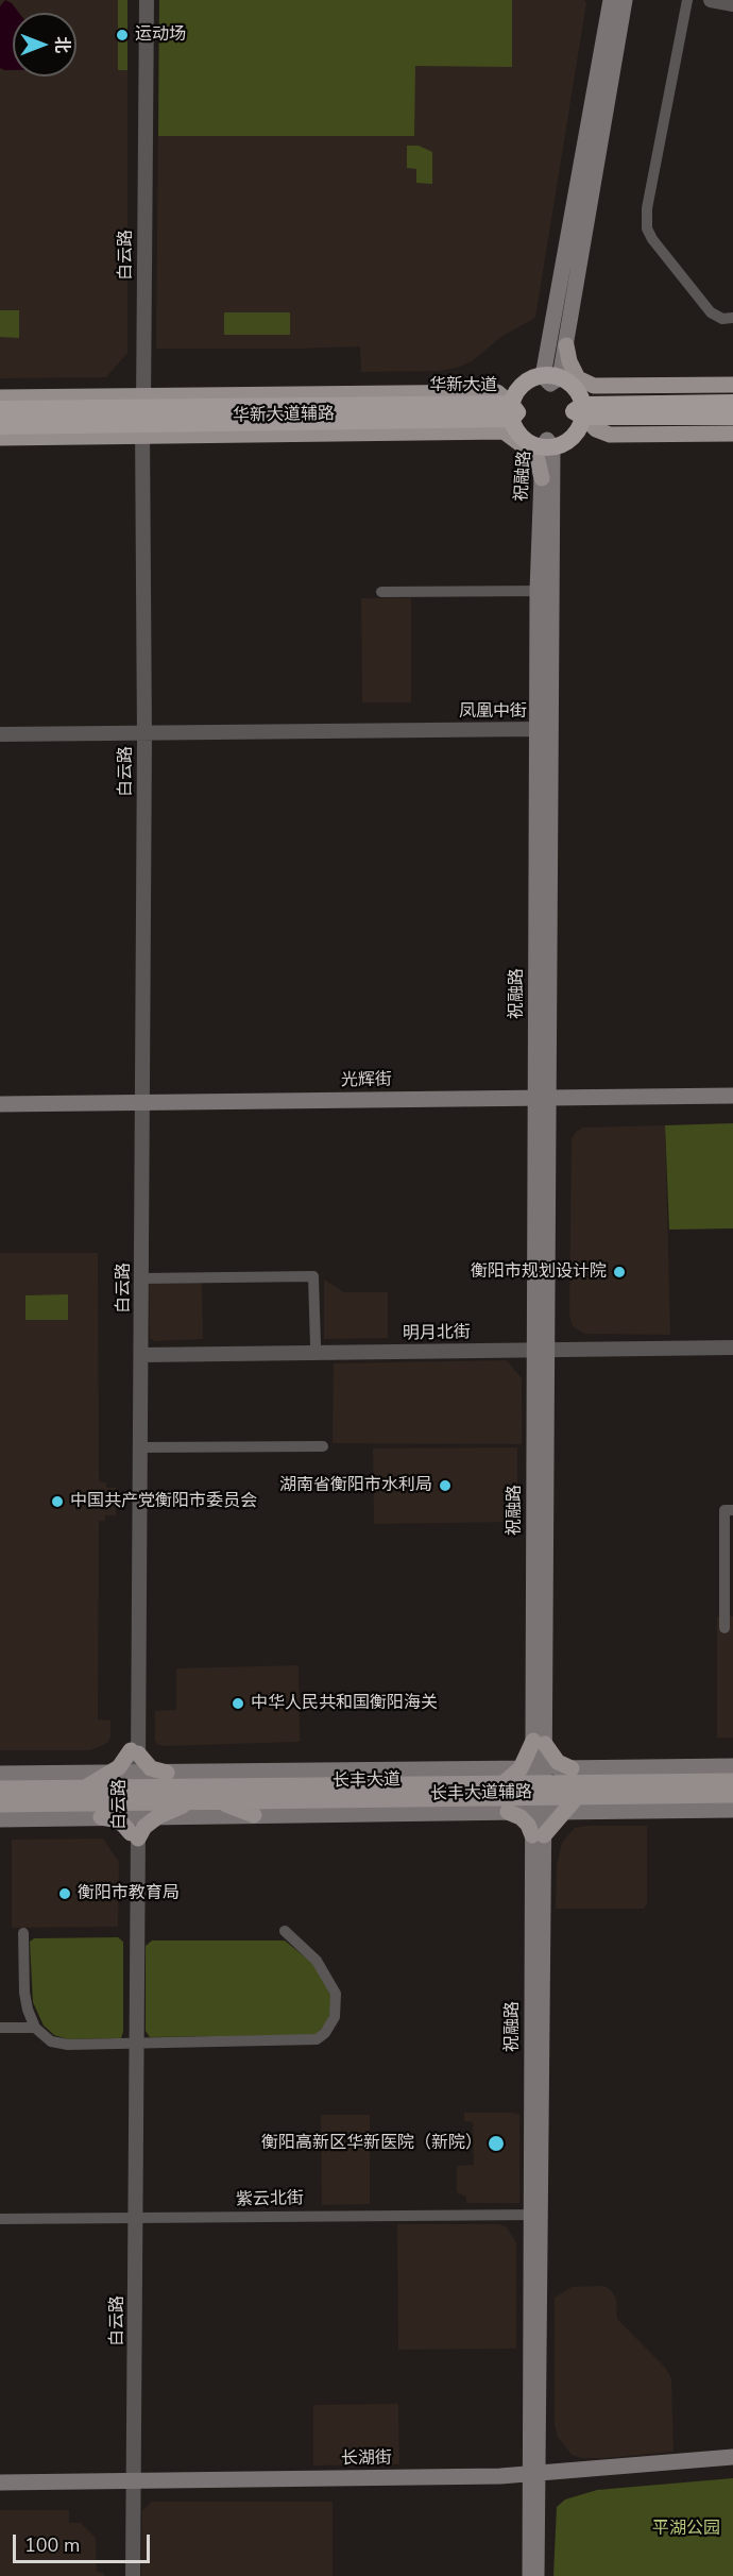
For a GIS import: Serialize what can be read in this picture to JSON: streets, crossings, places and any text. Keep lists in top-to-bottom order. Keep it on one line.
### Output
{"streets":{"highway":["华新大道"],"main road":["华新大道辅路","祝融路","光辉街","长丰大道","长丰大道辅路","长湖街"],"street":["白云路","凤凰中街","明月北街","紫云北街"]},"crossings":[["白云路","华新大道"],["白云路","华新大道辅路"],["白云路","凤凰中街"],["白云路","光辉街"],["白云路","明月北街"],["白云路","长丰大道"],["白云路","长丰大道辅路"],["白云路","紫云北街"],["白云路","长湖街"],["华新大道","华新大道辅路"],["华新大道","祝融路"],["华新大道辅路","祝融路"],["祝融路","凤凰中街"],["祝融路","光辉街"],["祝融路","明月北街"],["祝融路","长丰大道"],["祝融路","长丰大道辅路"],["祝融路","紫云北街"],["祝融路","长湖街"],["长丰大道","长丰大道辅路"]],"parks":["平湖公园"],"places":["运动场","衡阳市规划设计院","湖南省衡阳市水利局","中国共产党衡阳市委员会","中华人民共和国衡阳海关","衡阳市教育局","衡阳高新区华新医院（新院）"],"scale_bar":"100 m","north":"right"}
